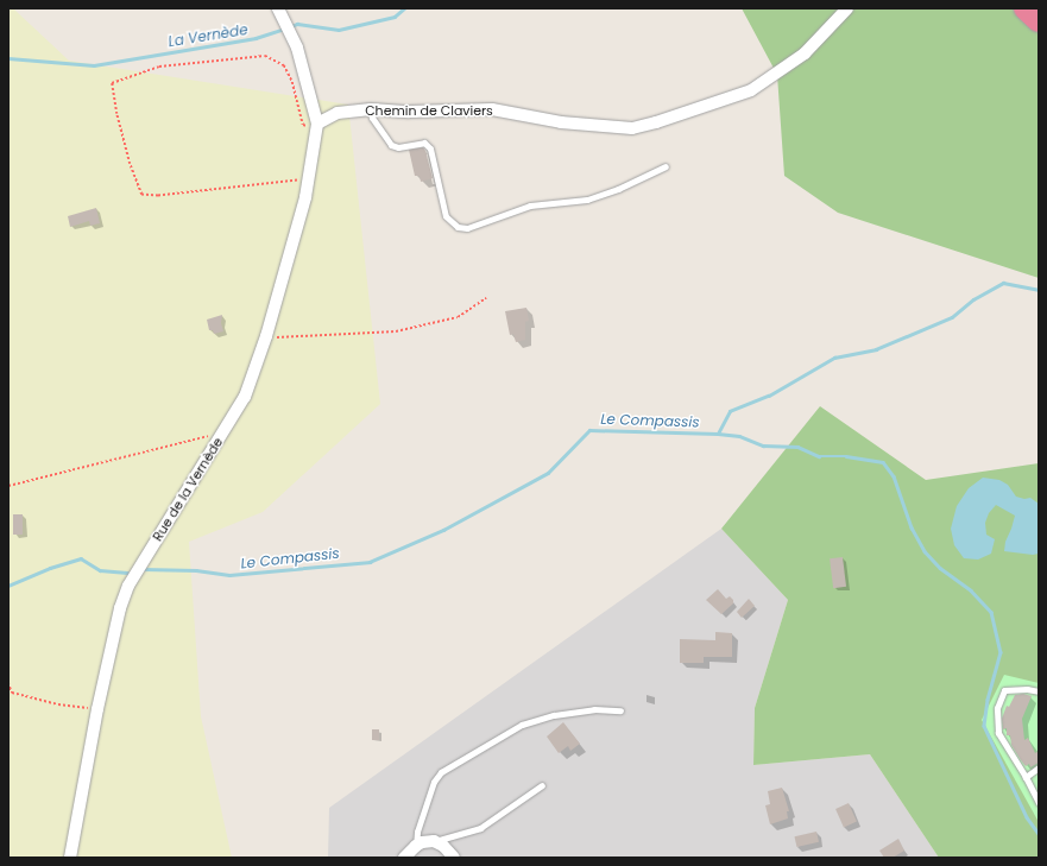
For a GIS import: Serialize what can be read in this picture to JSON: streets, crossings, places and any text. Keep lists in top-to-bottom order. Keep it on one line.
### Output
{"streets":{"street":["Chemin de Claviers","Rue de la Vernède"]},"crossings":[["Chemin de Claviers","Rue de la Vernède"]],"water":["La Vernède","Le Compassis"]}
